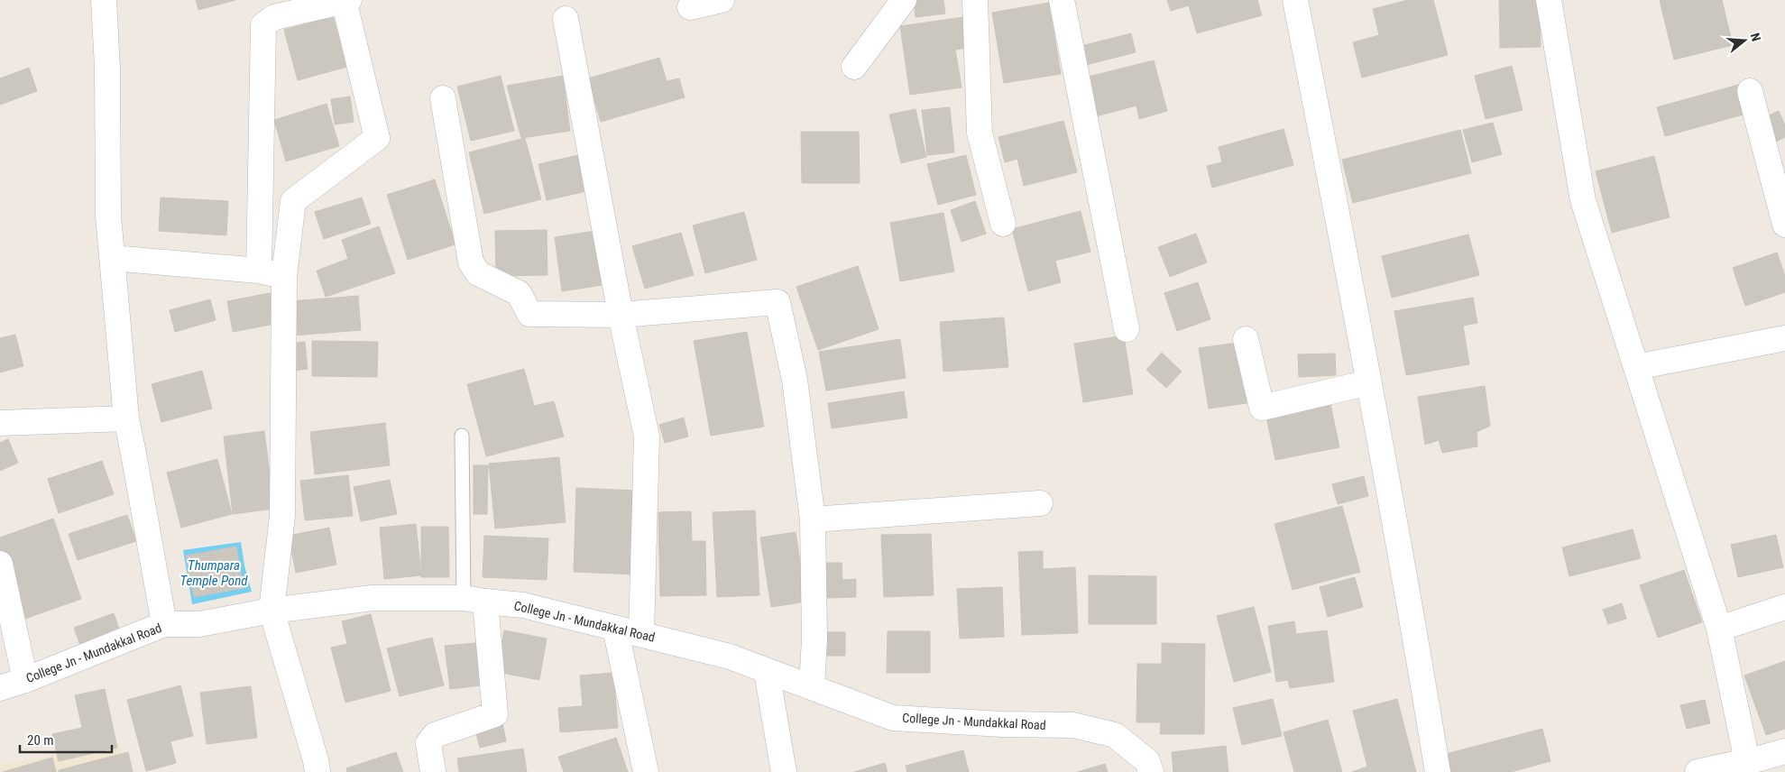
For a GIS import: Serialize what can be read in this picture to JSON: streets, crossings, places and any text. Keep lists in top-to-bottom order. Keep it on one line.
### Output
{"streets":{"street":["College Jn - Mundakkal Road"]},"water":["Thumpara Temple Pond"],"scale_bar":"20 m","north":"right"}
